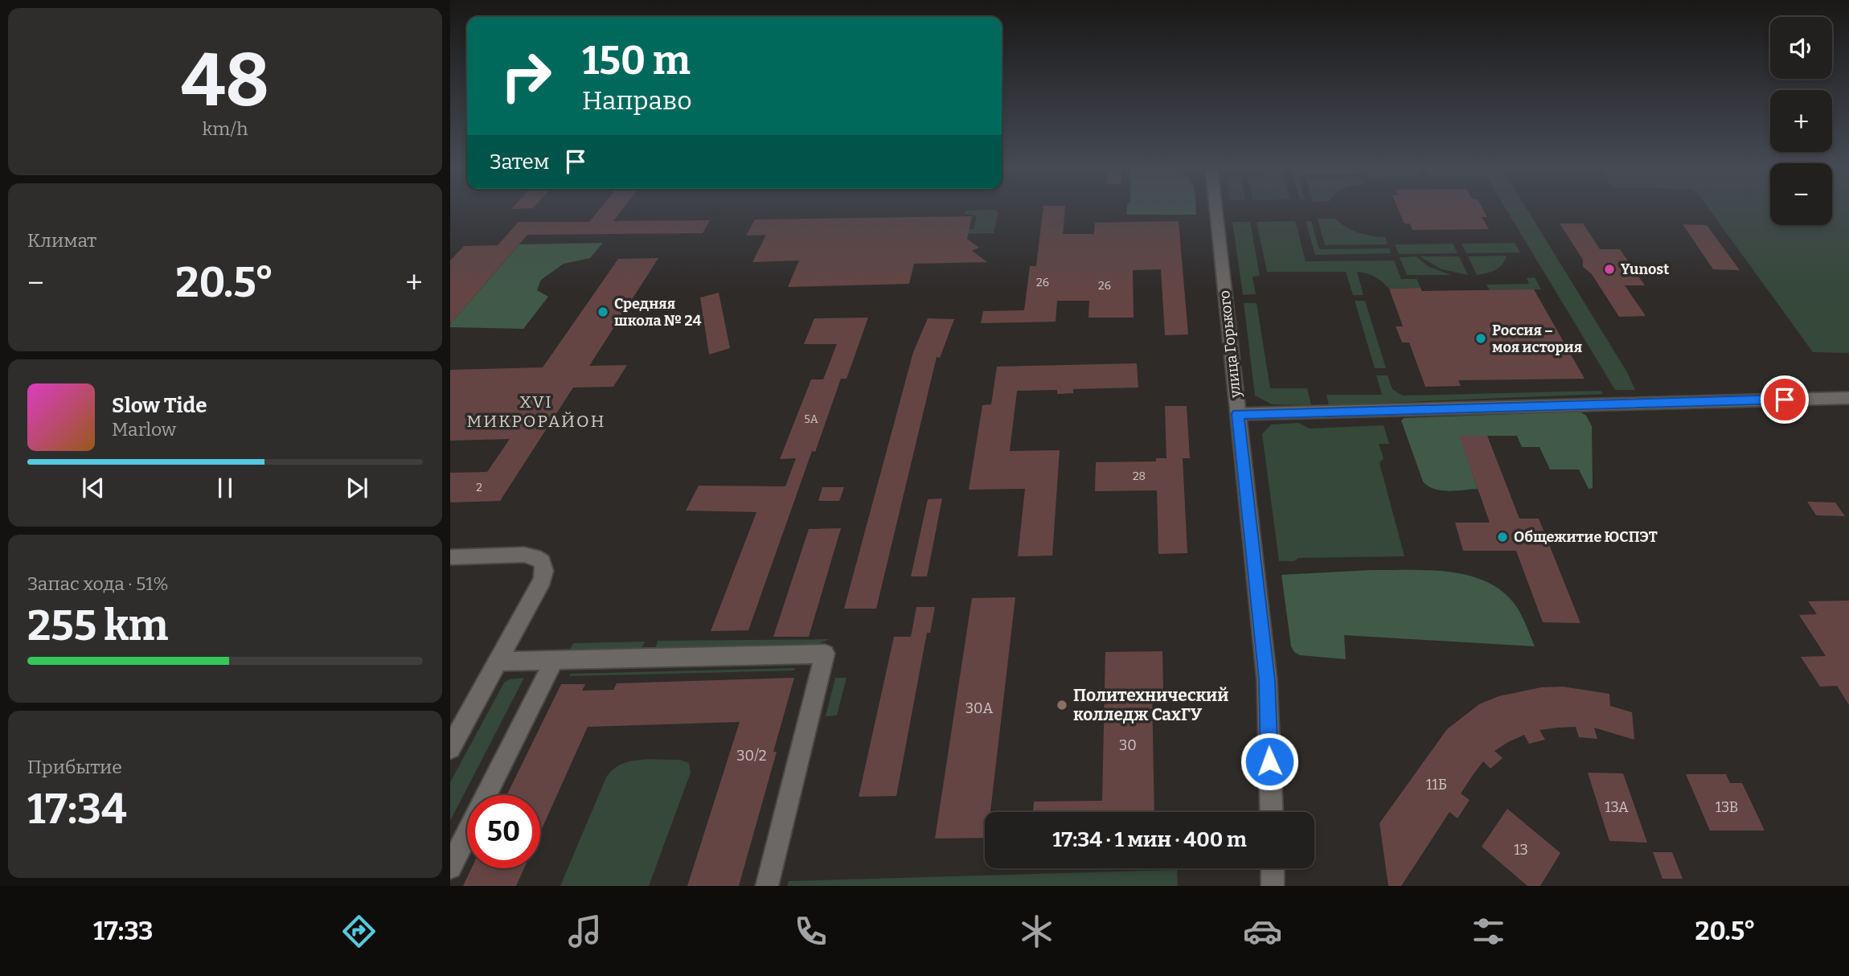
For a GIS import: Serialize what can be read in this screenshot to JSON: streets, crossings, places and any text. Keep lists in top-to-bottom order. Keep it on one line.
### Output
{"streets":{"street":["улица Горького"]},"districts":["XVI МИКРОРАЙОН"],"places":["Yunost","Средняя школа № 24","Россия – моя история","Общежитие ЮСПЭТ","Политехнический колледж СахГУ"],"house_numbers":["26","26","5А","28","2","30А","30","30/2","11Б","13А","13В","13"],"page":{"tile":[["48","km/h"],"Климат",["Запас хода · 51%","255 km"],["Прибытие","17:34"]],"map_buttons":["+","−"],"turn":["150 m","Направо"],"then":"Затем","heat":["−","20.5°","+"],"song":["Slow Tide","Marlow"],"limit":"50","trip":"17:34 · 1 мин · 400 m","tabs":["17:33","20.5°"]}}
